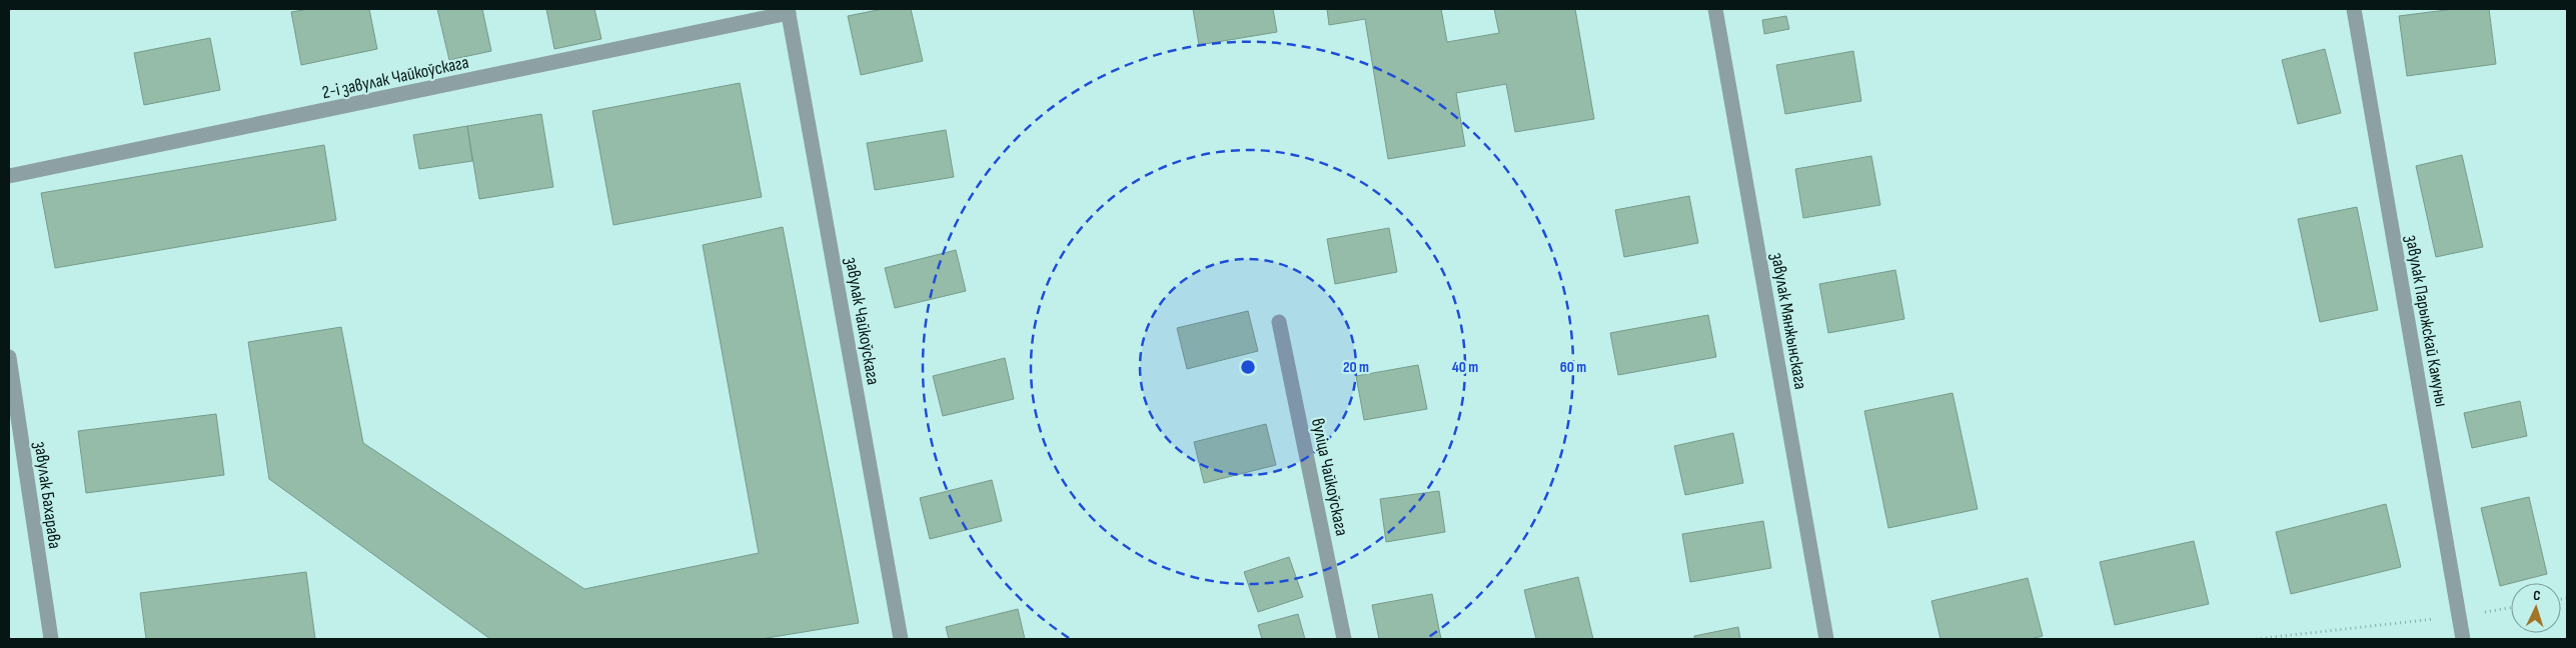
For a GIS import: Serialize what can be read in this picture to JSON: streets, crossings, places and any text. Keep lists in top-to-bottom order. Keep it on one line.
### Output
{"streets":{"street":["2-і завулак Чайкоўскага","завулак Чайкоўскага","завулак Мянжынскага","завулак Парыжскай Камуны","вуліца Чайкоўскага","завулак Бахарава"]},"crossings":[["2-і завулак Чайкоўскага","завулак Чайкоўскага"]],"north":"top","rings":["20 m","40 m","60 m"]}
